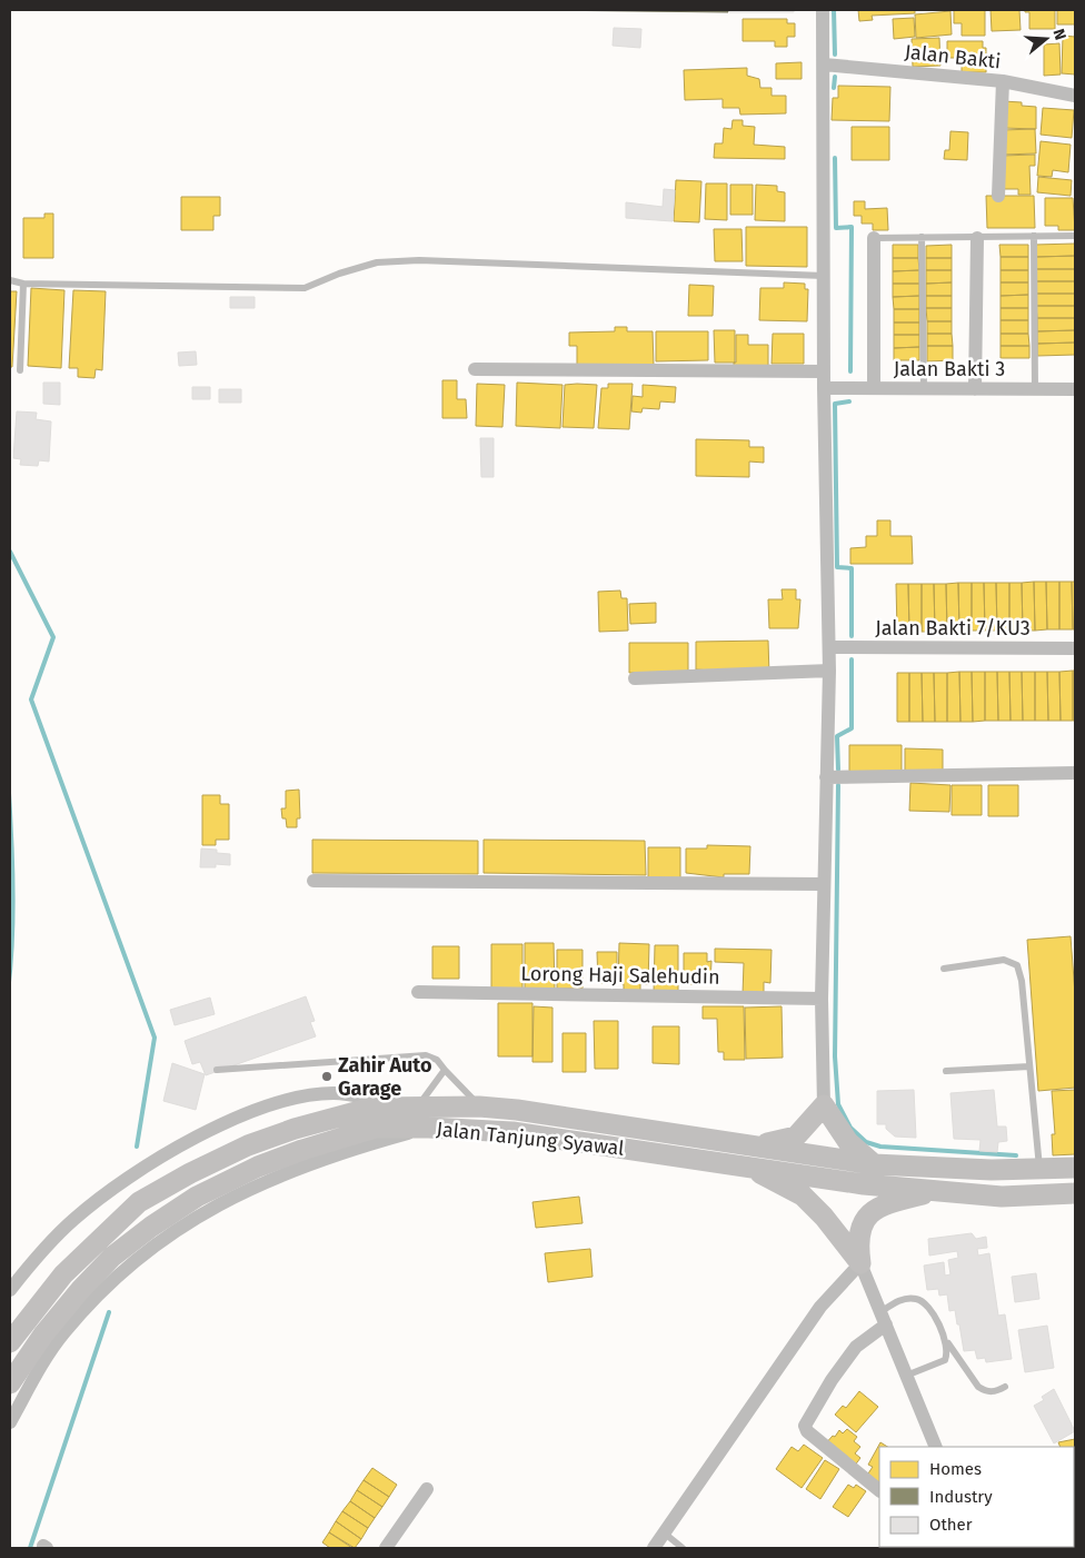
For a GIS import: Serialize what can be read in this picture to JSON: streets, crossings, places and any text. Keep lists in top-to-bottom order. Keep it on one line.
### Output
{"streets":{"main road":["Jalan Tanjung Syawal"],"street":["Jalan Bakti","Jalan Bakti 3","Jalan Bakti 7/KU3","Lorong Haji Salehudin"]},"places":["Zahir Auto Garage"],"legend":["Homes","Industry","Other"],"north":"right"}
